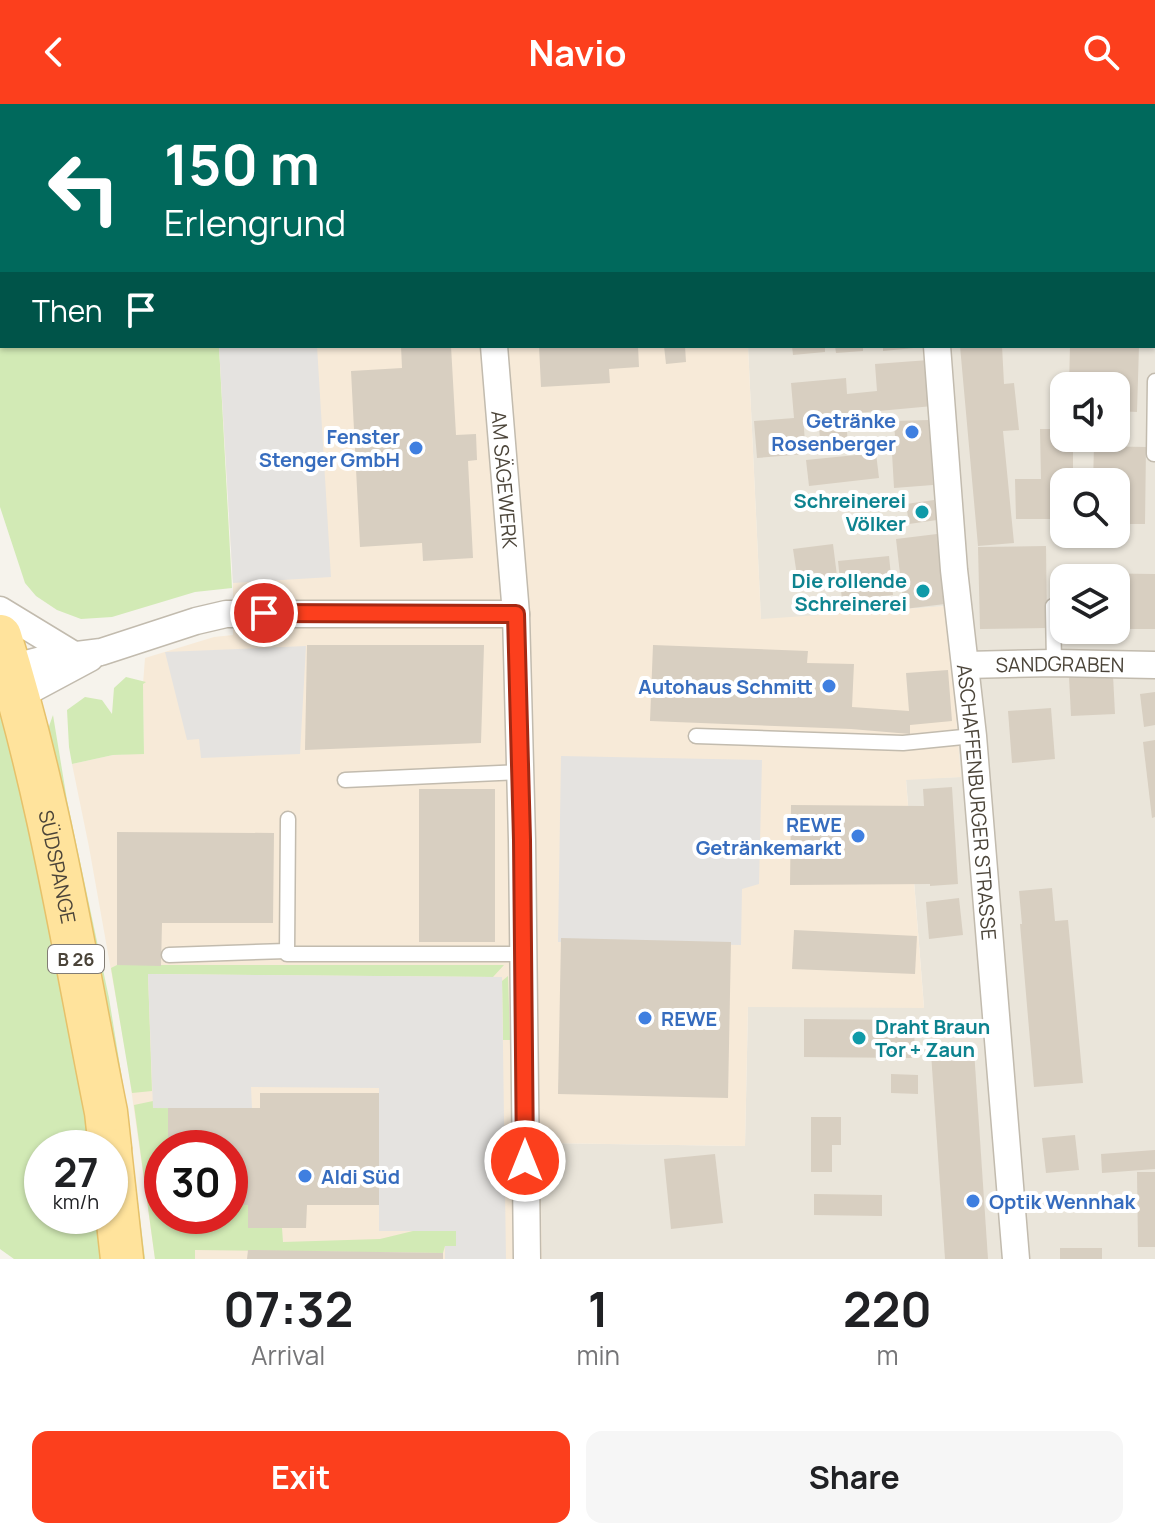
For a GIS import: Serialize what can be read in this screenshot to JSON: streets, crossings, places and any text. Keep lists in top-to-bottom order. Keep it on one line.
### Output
{"streets":{"main road":["SÜDSPANGE","B 26"],"street":["AM SÄGEWERK","SANDGRABEN","ASCHAFFENBURGER STRASSE"]},"crossings":[["SANDGRABEN","ASCHAFFENBURGER STRASSE"]],"places":["Getränke Rosenberger","Fenster Stenger GmbH","Schreinerei Völker","Die rollende Schreinerei","Autohaus Schmitt","REWE Getränkemarkt","REWE","Draht Braun Tor + Zaun","Aldi Süd","Optik Wennhak"],"page":{"header":"Navio","turn":["150 m","Erlengrund"],"then":"Then","speed":"27 km/h","limit":"30","eta":["07:32","Arrival","1","min","220","m"],"buttons":["Exit","Share"]}}
